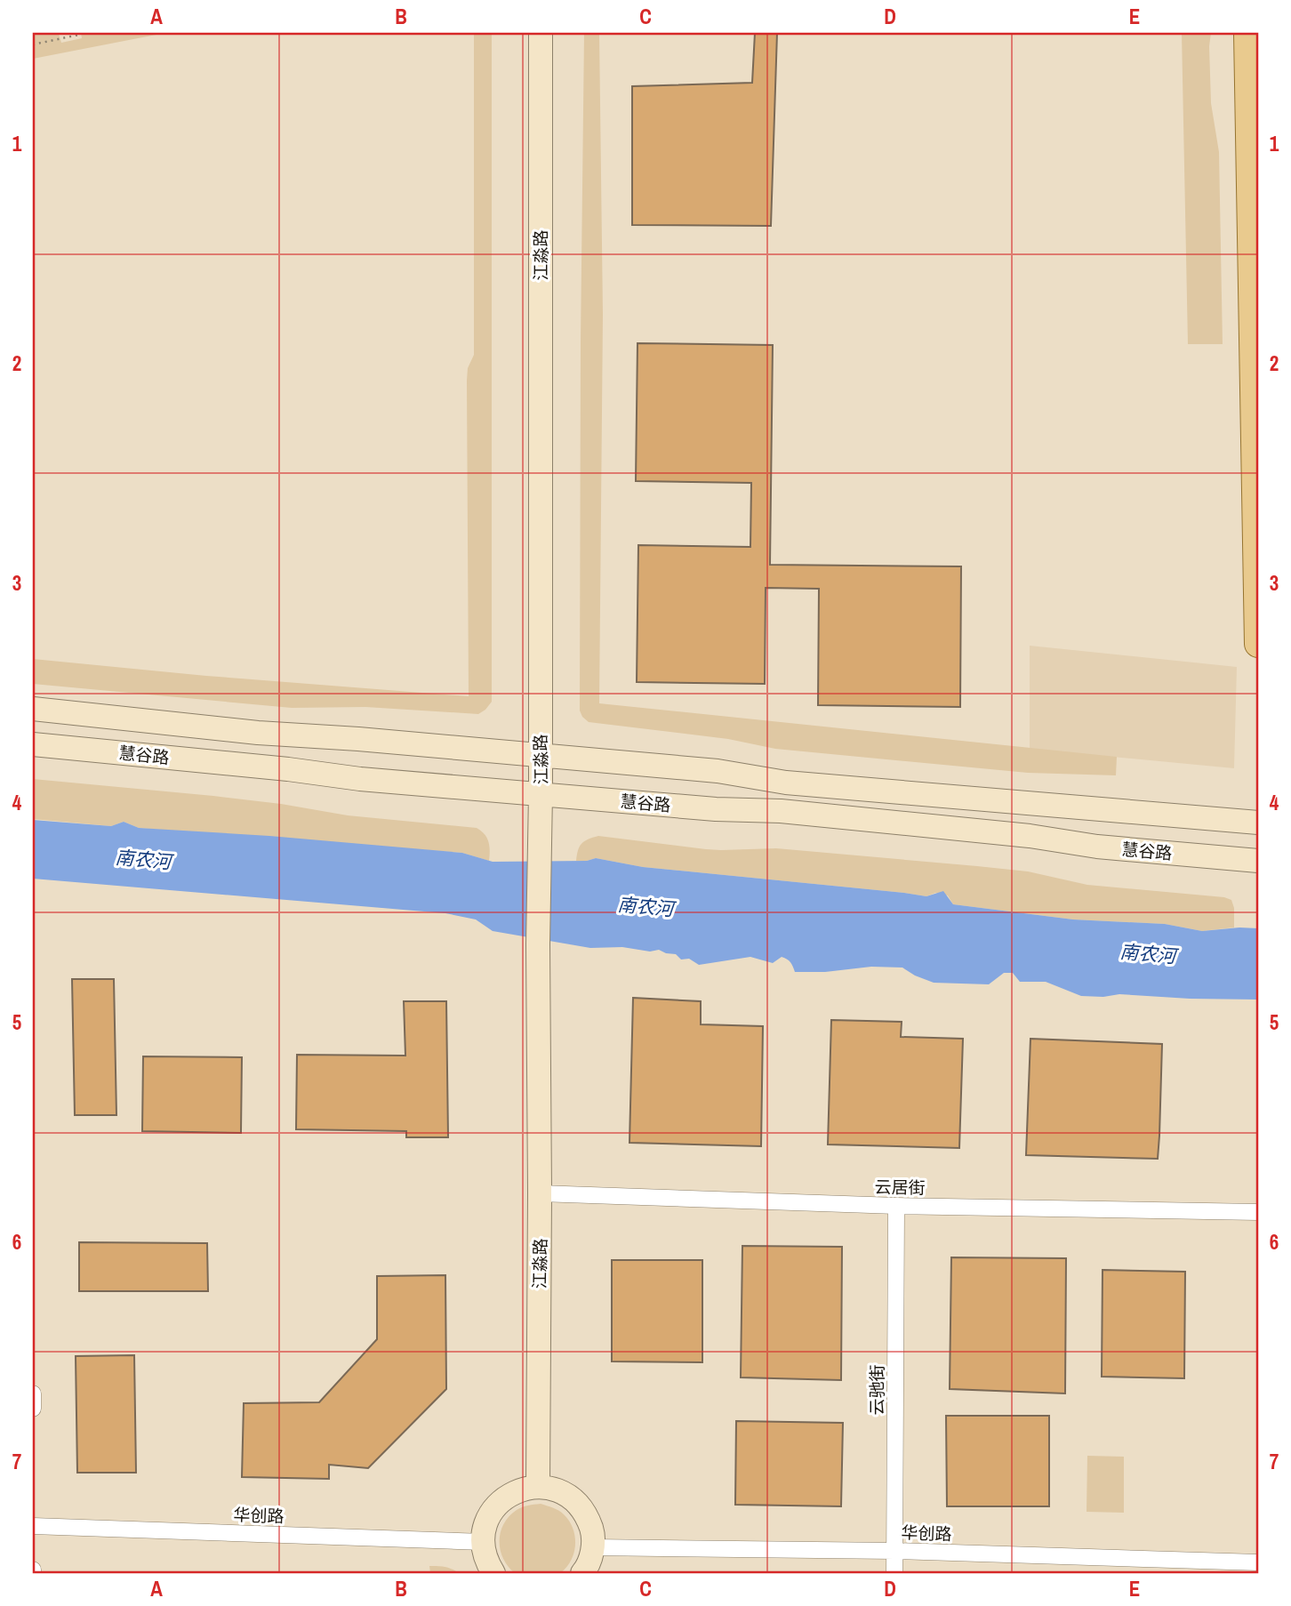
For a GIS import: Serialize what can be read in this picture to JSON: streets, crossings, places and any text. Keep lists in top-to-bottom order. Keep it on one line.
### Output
{"streets":{"main road":["江淼路","慧谷路"],"street":["云居街","云驰街","华创路"]},"crossings":[["江淼路","慧谷路"],["江淼路","云居街"],["云居街","云驰街"],["云驰街","华创路"]],"water":["南农河"],"grid":{"columns":["A","B","C","D","E"],"rows":["1","2","3","4","5","6","7"]}}
